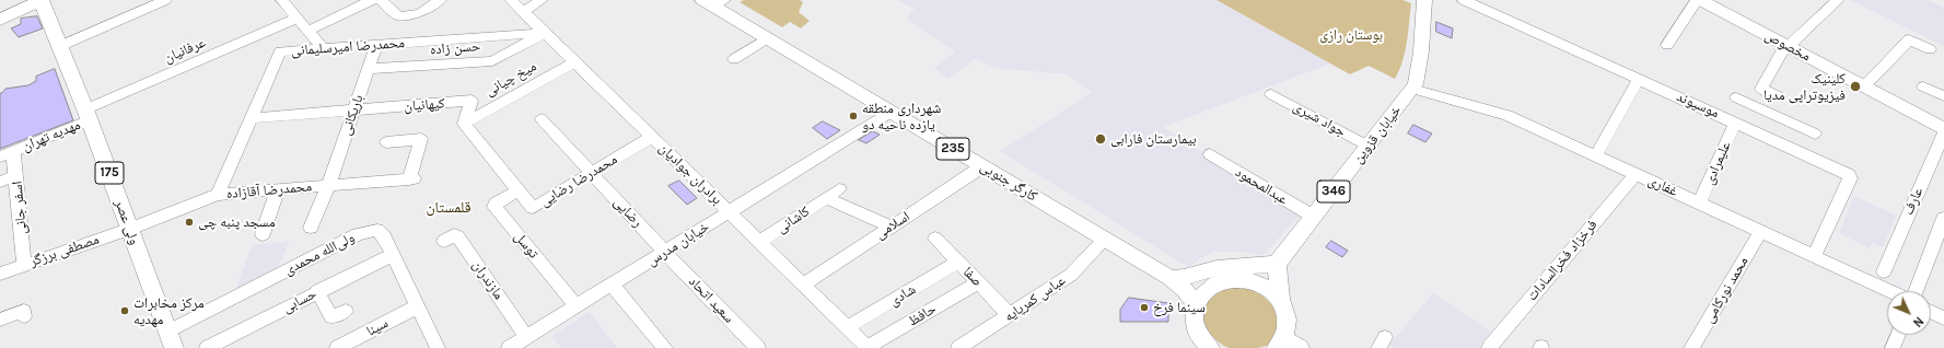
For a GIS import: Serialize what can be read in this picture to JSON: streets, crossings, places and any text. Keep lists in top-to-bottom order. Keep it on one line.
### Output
{"streets":{"main road":["مخصوص","خیابان قزوین","235","175","کارگر جنوبی","346","ولی عصر"],"street":["محمدرضا امیرسلیمانی","حسن زاده","عرفانیان","میخ چیانی","کیهانیان","موسیوند","باریکانی","جواد شیری","مهدیه تهران","علیمرادی","برادران جوادیان","محمدرضا رضایی","عبدالمحمود","غفاری","محمدرضا آقازاده","عارف","اسفر جانی","رضایی","کاشانی","اسلامی","خیابان مدرس","توسل","مصطفی برزگر","ولی‌الله محمدی","فرخزاد فخرالسادات","صفا","مازندران","محمد نورکامی","شادی","عباس کمرپایه","سعید اتحاد","حسابی","حافظ","سینا"]},"crossings":[["مخصوص","عارف"],["محمدرضا امیرسلیمانی","حسن زاده"],["محمدرضا امیرسلیمانی","باریکانی"],["محمدرضا امیرسلیمانی","برادران جوادیان"],["محمدرضا امیرسلیمانی","محمدرضا آقازاده"],["حسن زاده","باریکانی"],["حسن زاده","برادران جوادیان"],["عرفانیان","مهدیه تهران"],["عرفانیان","ولی عصر"],["میخ چیانی","کیهانیان"],["میخ چیانی","برادران جوادیان"],["میخ چیانی","محمدرضا رضایی"],["کیهانیان","باریکانی"],["کیهانیان","محمدرضا رضایی"],["موسیوند","علیمرادی"],["موسیوند","غفاری"],["باریکانی","محمدرضا آقازاده"],["جواد شیری","خیابان قزوین"],["خیابان قزوین","عبدالمحمود"],["خیابان قزوین","غفاری"],["مهدیه تهران","اسفر جانی"],["مهدیه تهران","ولی عصر"],["علیمرادی","غفاری"],["برادران جوادیان","محمدرضا رضایی"],["برادران جوادیان","کاشانی"],["برادران جوادیان","اسلامی"],["برادران جوادیان","خیابان مدرس"],["برادران جوادیان","شادی"],["برادران جوادیان","حافظ"],["محمدرضا رضایی","رضایی"],["محمدرضا رضایی","توسل"],["کارگر جنوبی","اسلامی"],["کارگر جنوبی","خیابان مدرس"],["کارگر جنوبی","عباس کمرپایه"],["غفاری","فرخزاد فخرالسادات"],["غفاری","محمد نورکامی"],["محمدرضا آقازاده","ولی عصر"],["محمدرضا آقازاده","مصطفی برزگر"],["اسفر جانی","مصطفی برزگر"],["رضایی","خیابان مدرس"],["رضایی","سعید اتحاد"],["ولی عصر","مصطفی برزگر"],["ولی عصر","ولی‌الله محمدی"],["خیابان مدرس","توسل"],["خیابان مدرس","مازندران"],["خیابان مدرس","سعید اتحاد"],["ولی‌الله محمدی","حسابی"],["ولی‌الله محمدی","سینا"],["صفا","شادی"],["صفا","عباس کمرپایه"],["صفا","حافظ"]],"districts":["قلمستان"],"parks":["بوستان رازی"],"places":["کلینیک فیزیوتراپی مدیا","شهرداری منطقه یازده ناحیه دو","بیمارستان فارابی","مسجد پنبه چی","سینما فرخ","مرکز مخابرات مهدیه"],"north":"bottom right"}
